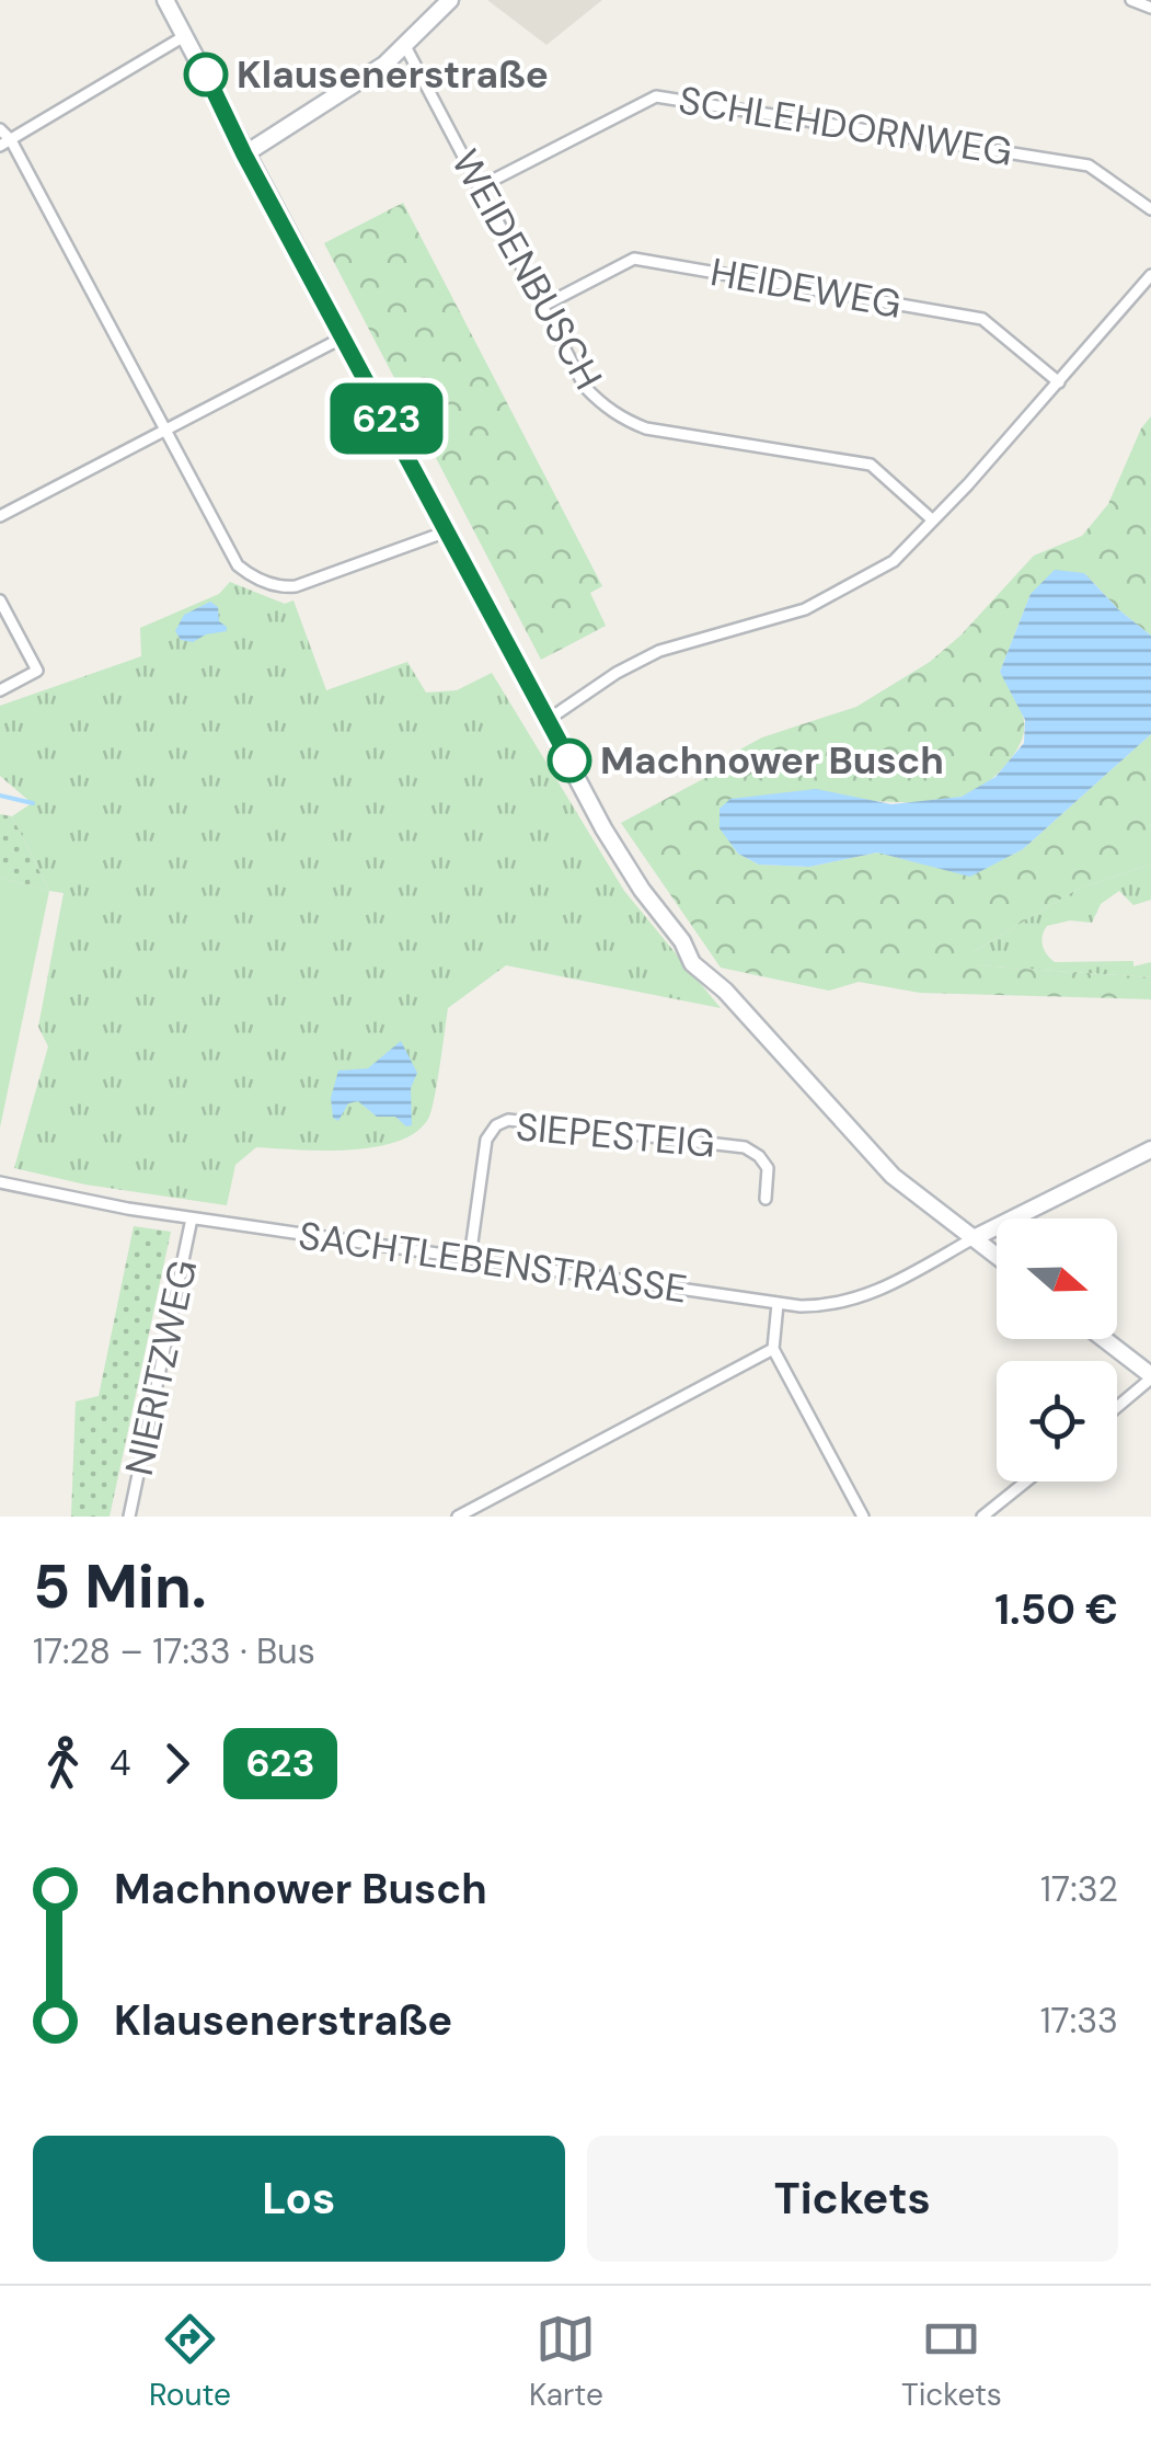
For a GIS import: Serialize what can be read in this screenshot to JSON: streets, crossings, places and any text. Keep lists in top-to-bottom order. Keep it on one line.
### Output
{"streets":{"street":["SCHLEHDORNWEG","WEIDENBUSCH","HEIDEWEG","SIEPESTEIG","SACHTLEBENSTRASSE","NIERITZWEG"]},"crossings":[["SCHLEHDORNWEG","WEIDENBUSCH"],["WEIDENBUSCH","HEIDEWEG"],["SIEPESTEIG","SACHTLEBENSTRASSE"],["SACHTLEBENSTRASSE","NIERITZWEG"]],"places":["Klausenerstraße","Machnower Busch"],"lines":["bus line 623"],"north":"right","page":{"on_map":"623","heading":["5 Min.","17:28 – 17:33 · Bus","1.50 €"],"legs":["4","623"],"list":[{"name":"Machnower Busch","value":"17:32"},{"name":"Klausenerstraße","value":"17:33"}],"buttons":["Los","Tickets"],"tabs":["Route","Karte","Tickets"]}}
